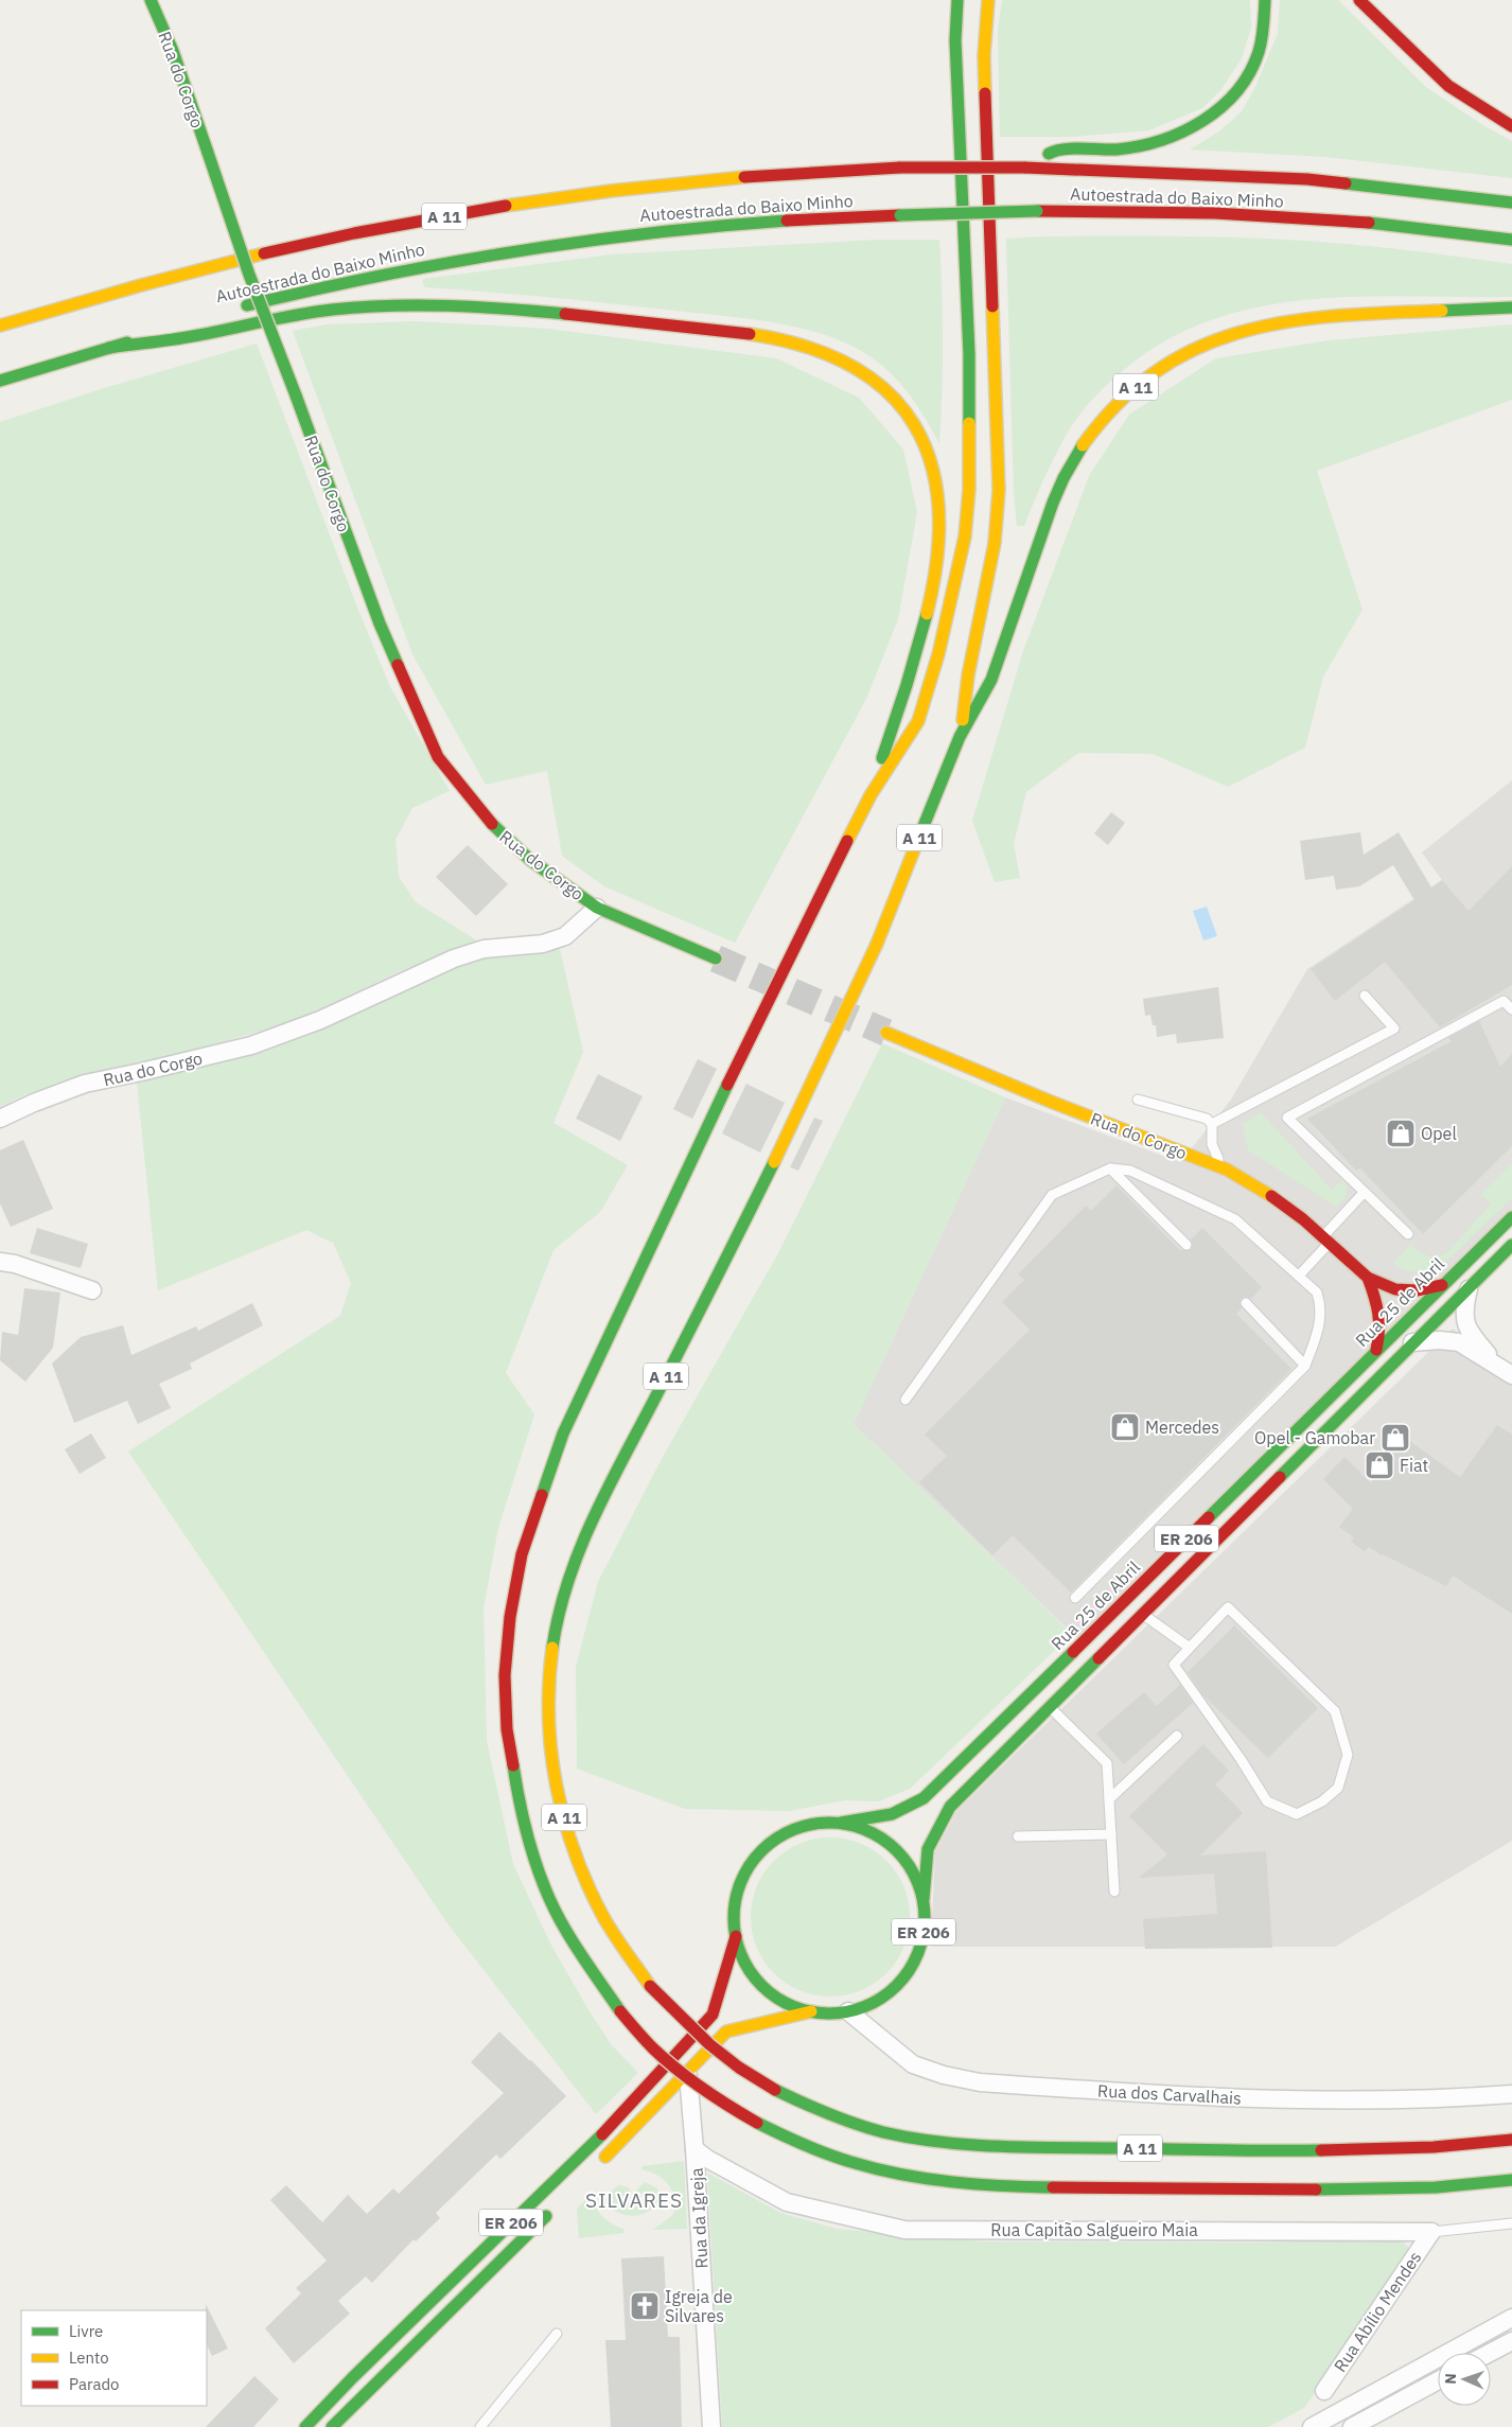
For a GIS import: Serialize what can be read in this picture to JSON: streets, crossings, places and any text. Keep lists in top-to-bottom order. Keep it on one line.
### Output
{"streets":{"main road":["Rua do Corgo","Autoestrada do Baixo Minho","A 11","Rua 25 de Abril","ER 206"],"street":["Rua dos Carvalhais","Rua da Igreja","Rua Capitão Salgueiro Maia","Rua Abílio Mendes"]},"crossings":[["Rua do Corgo","Rua 25 de Abril"],["Autoestrada do Baixo Minho","A 11"],["Rua 25 de Abril","ER 206"],["ER 206","Rua dos Carvalhais"],["ER 206","Rua da Igreja"],["Rua da Igreja","Rua Capitão Salgueiro Maia"],["Rua Capitão Salgueiro Maia","Rua Abílio Mendes"]],"districts":["SILVARES"],"places":{"shop":["Opel","Mercedes","Opel - Gamobar","Fiat"],"church":["Igreja de Silvares"]},"legend":["Livre","Lento","Parado"],"north":"left"}
